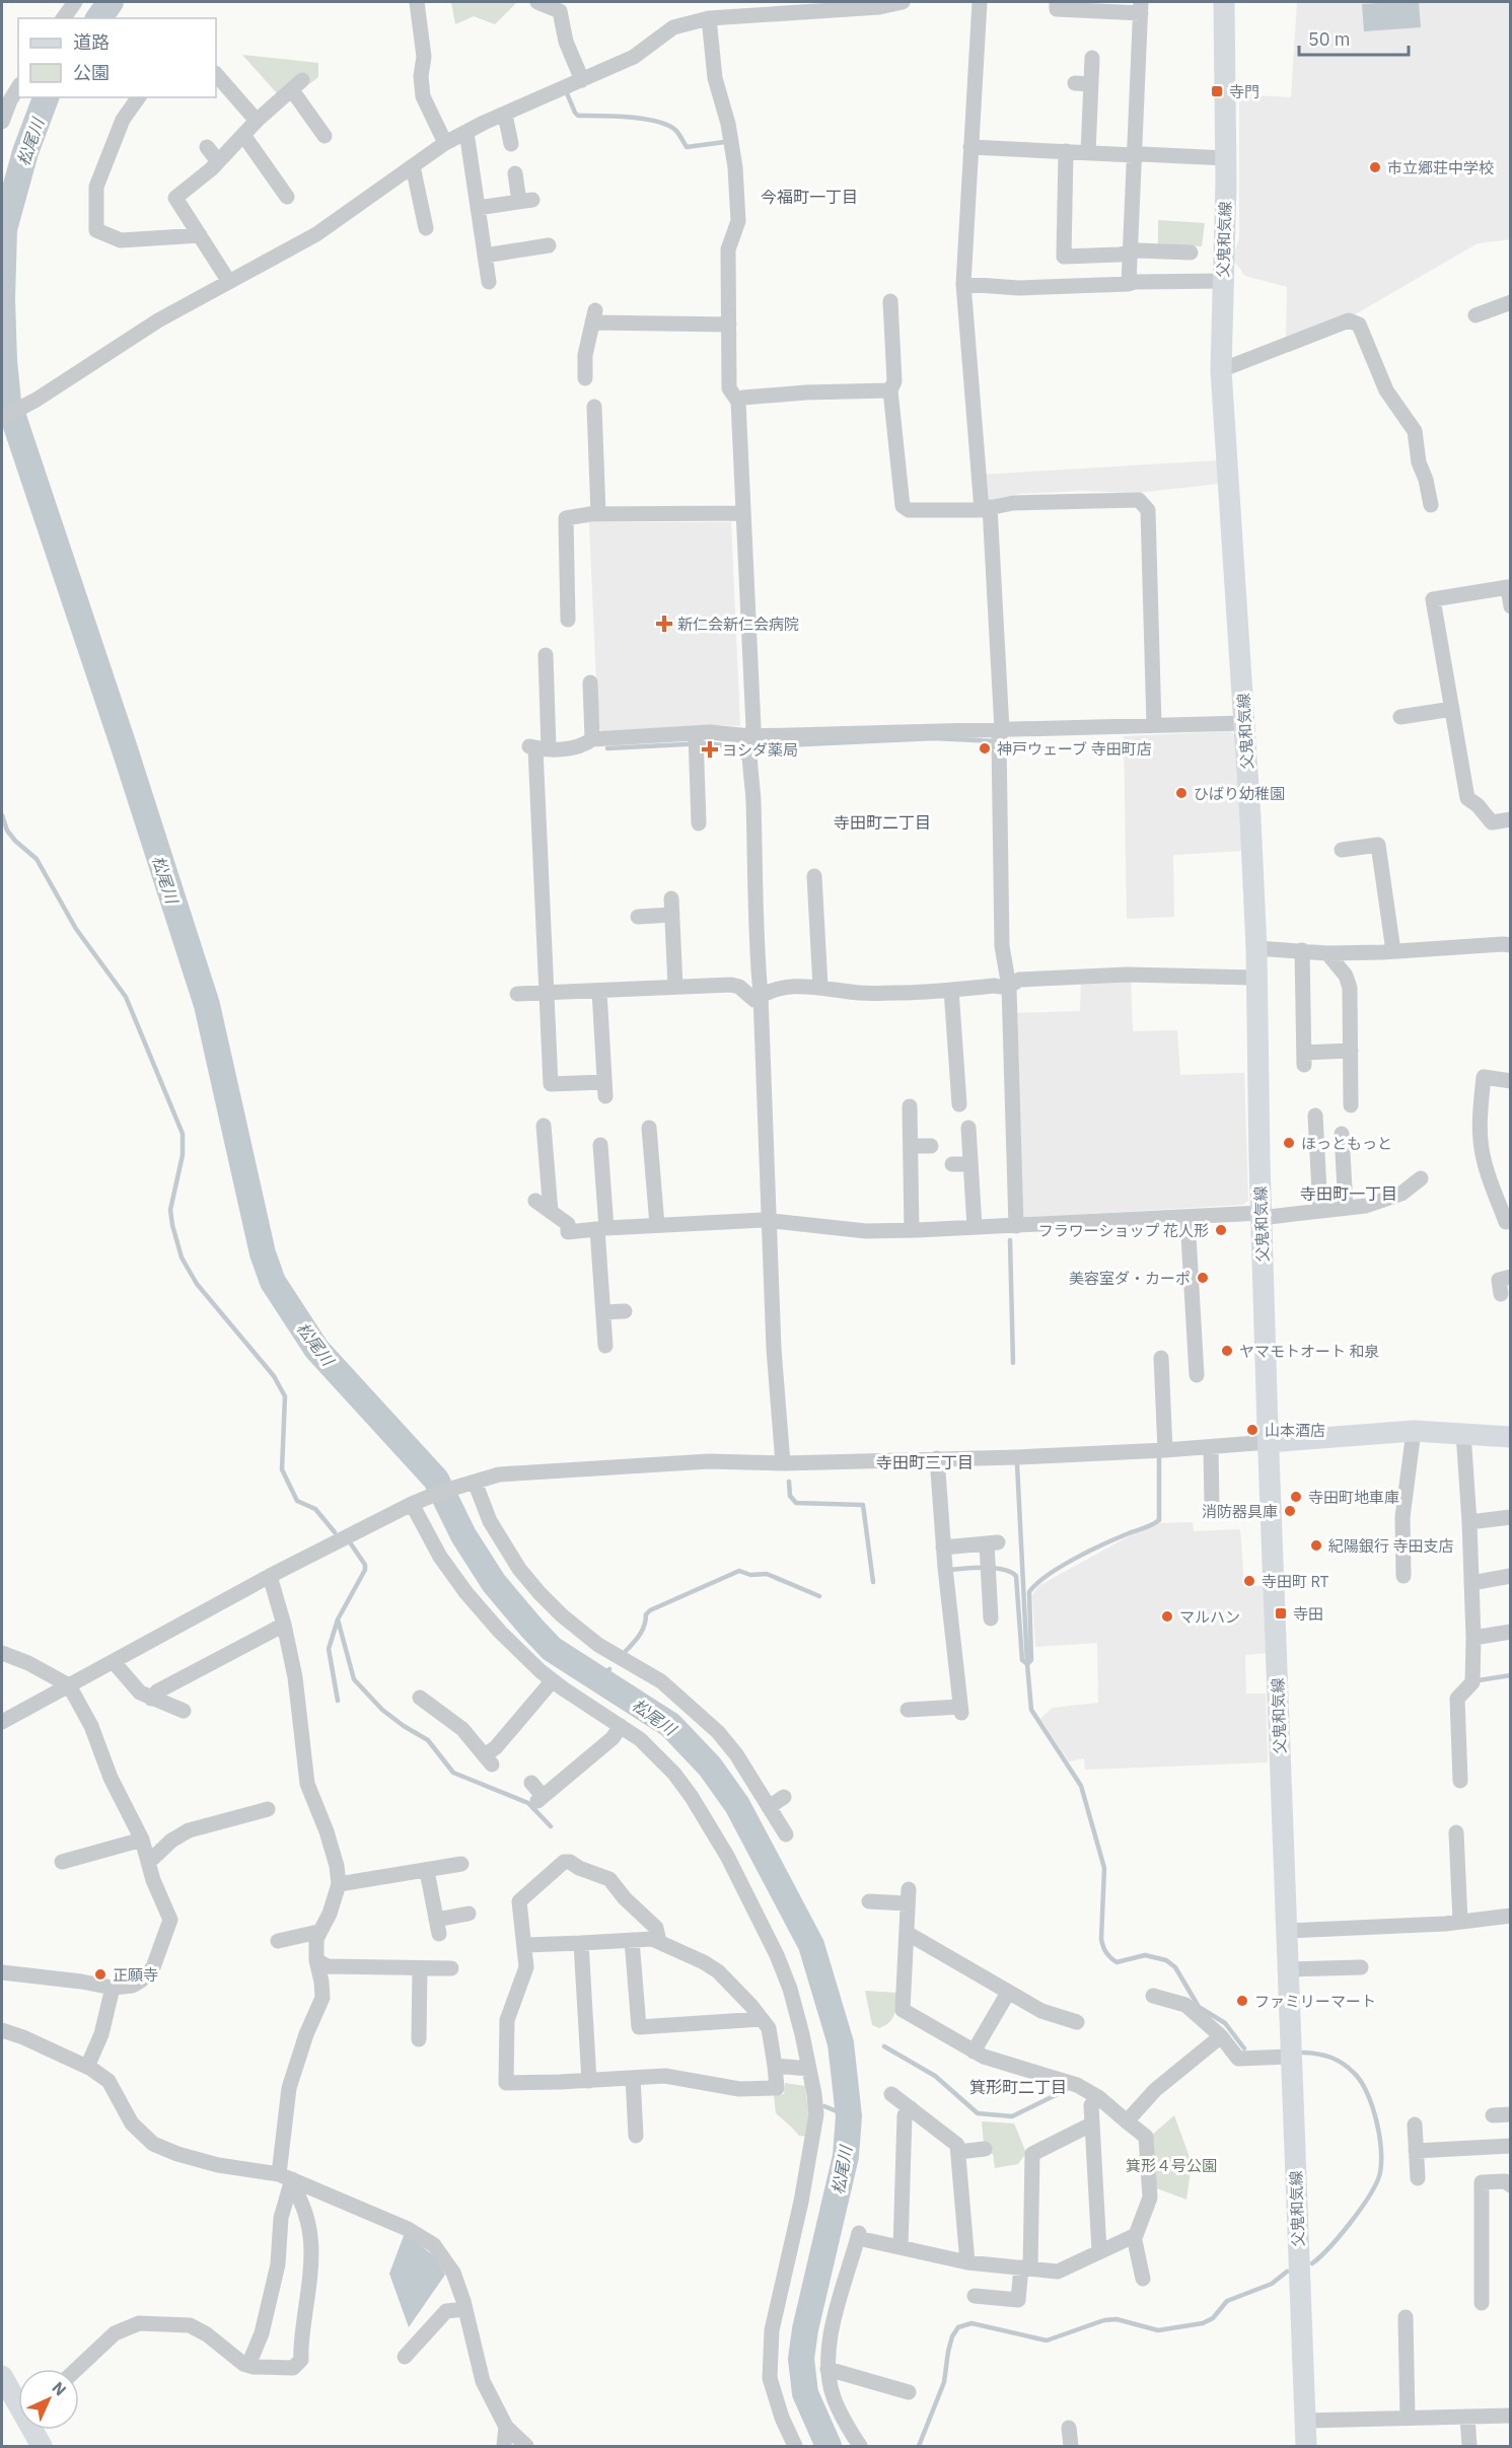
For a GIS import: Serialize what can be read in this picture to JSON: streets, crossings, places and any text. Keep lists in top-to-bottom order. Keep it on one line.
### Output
{"streets":{"main road":["父鬼和気線"]},"districts":["今福町一丁目","寺田町二丁目","寺田町一丁目","寺田町三丁目","箕形町二丁目"],"water":["松尾川"],"parks":["箕形４号公園"],"places":{"transit":["寺門","寺田"],"other":["市立郷荘中学校","神戸ウェーブ 寺田町店","ひばり幼稚園","ほっともっと","フラワーショップ 花人形","美容室ダ・カーポ","ヤマモトオート 和泉","山本酒店","寺田町地車庫","消防器具庫","紀陽銀行 寺田支店","寺田町 RT","マルハン","正願寺","ファミリーマート"],"health":["新仁会新仁会病院","ヨシダ薬局"]},"legend":["道路","公園"],"scale_bar":"50 m","north":"top right"}
